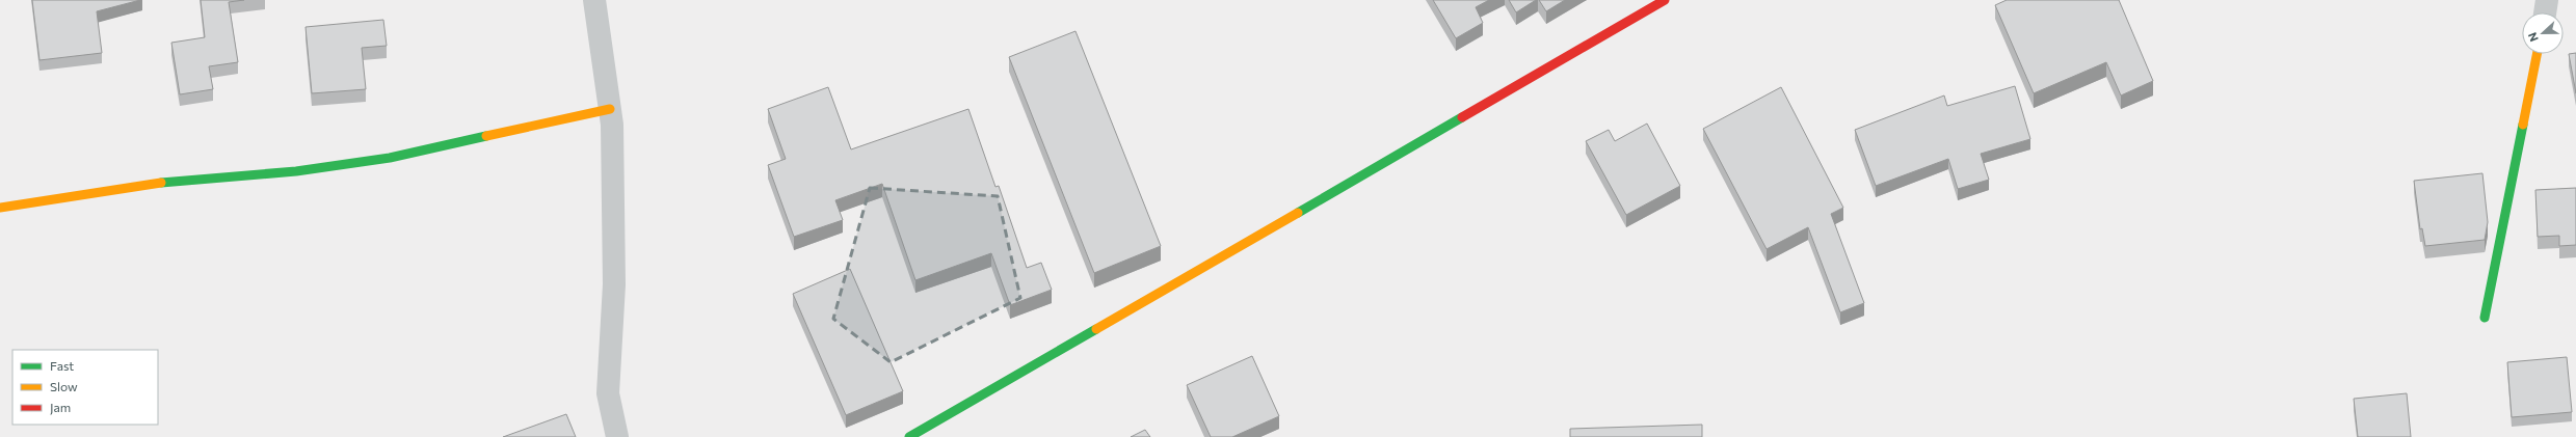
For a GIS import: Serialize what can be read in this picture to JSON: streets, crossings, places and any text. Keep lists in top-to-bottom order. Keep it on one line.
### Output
{"legend":["Fast","Slow","Jam"],"north":"left"}
